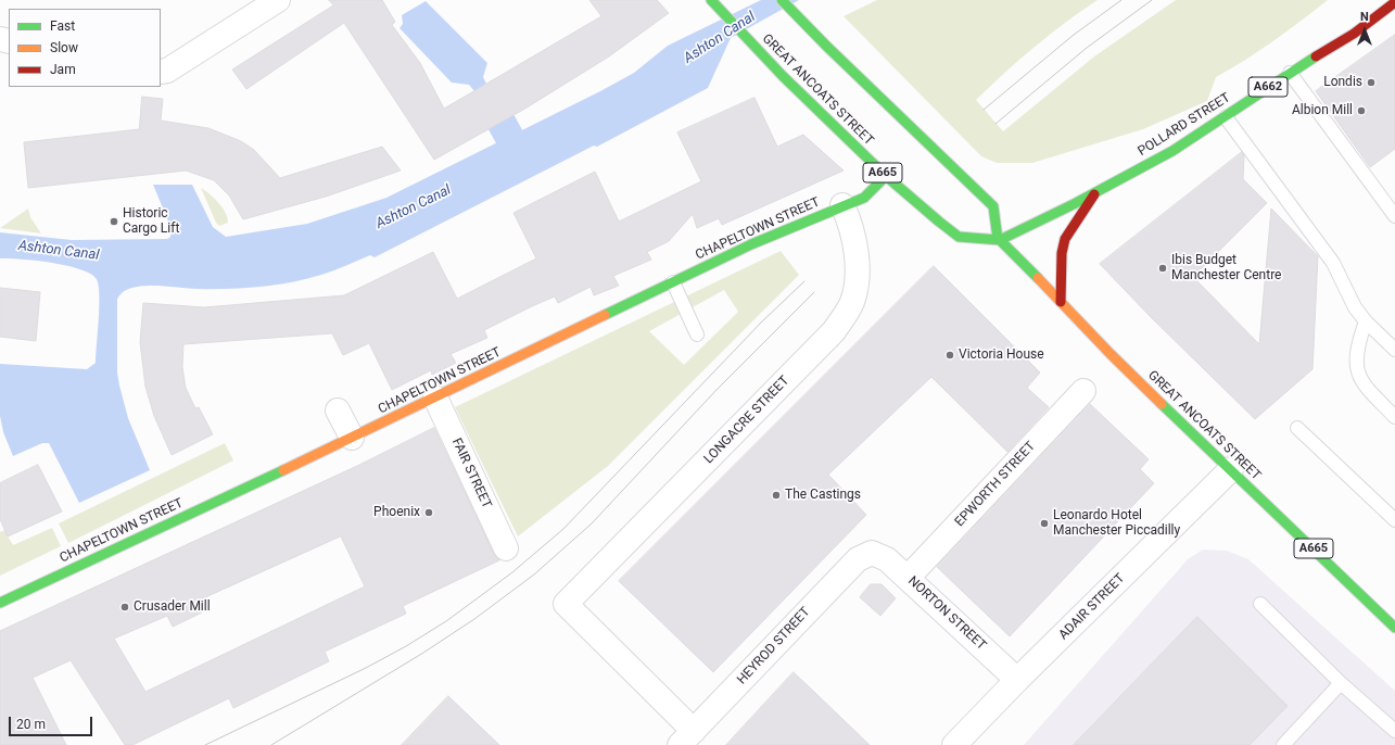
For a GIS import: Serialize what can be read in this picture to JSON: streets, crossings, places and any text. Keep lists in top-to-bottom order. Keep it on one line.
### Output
{"streets":{"main road":["A662","GREAT ANCOATS STREET","POLLARD STREET","A665","CHAPELTOWN STREET"],"street":["LONGACRE STREET","FAIR STREET","EPWORTH STREET","ADAIR STREET","NORTON STREET","HEYROD STREET"]},"crossings":[["GREAT ANCOATS STREET","POLLARD STREET"],["GREAT ANCOATS STREET","CHAPELTOWN STREET"],["GREAT ANCOATS STREET","ADAIR STREET"],["CHAPELTOWN STREET","LONGACRE STREET"],["CHAPELTOWN STREET","FAIR STREET"],["LONGACRE STREET","HEYROD STREET"],["EPWORTH STREET","NORTON STREET"],["ADAIR STREET","NORTON STREET"],["NORTON STREET","HEYROD STREET"]],"water":["Ashton Canal"],"places":["Londis","Albion Mill","Historic Cargo Lift","Ibis Budget Manchester Centre","Victoria House","The Castings","Phoenix","Leonardo Hotel Manchester Piccadilly","Crusader Mill"],"legend":["Fast","Slow","Jam"],"scale_bar":"20 m","north":"top"}
